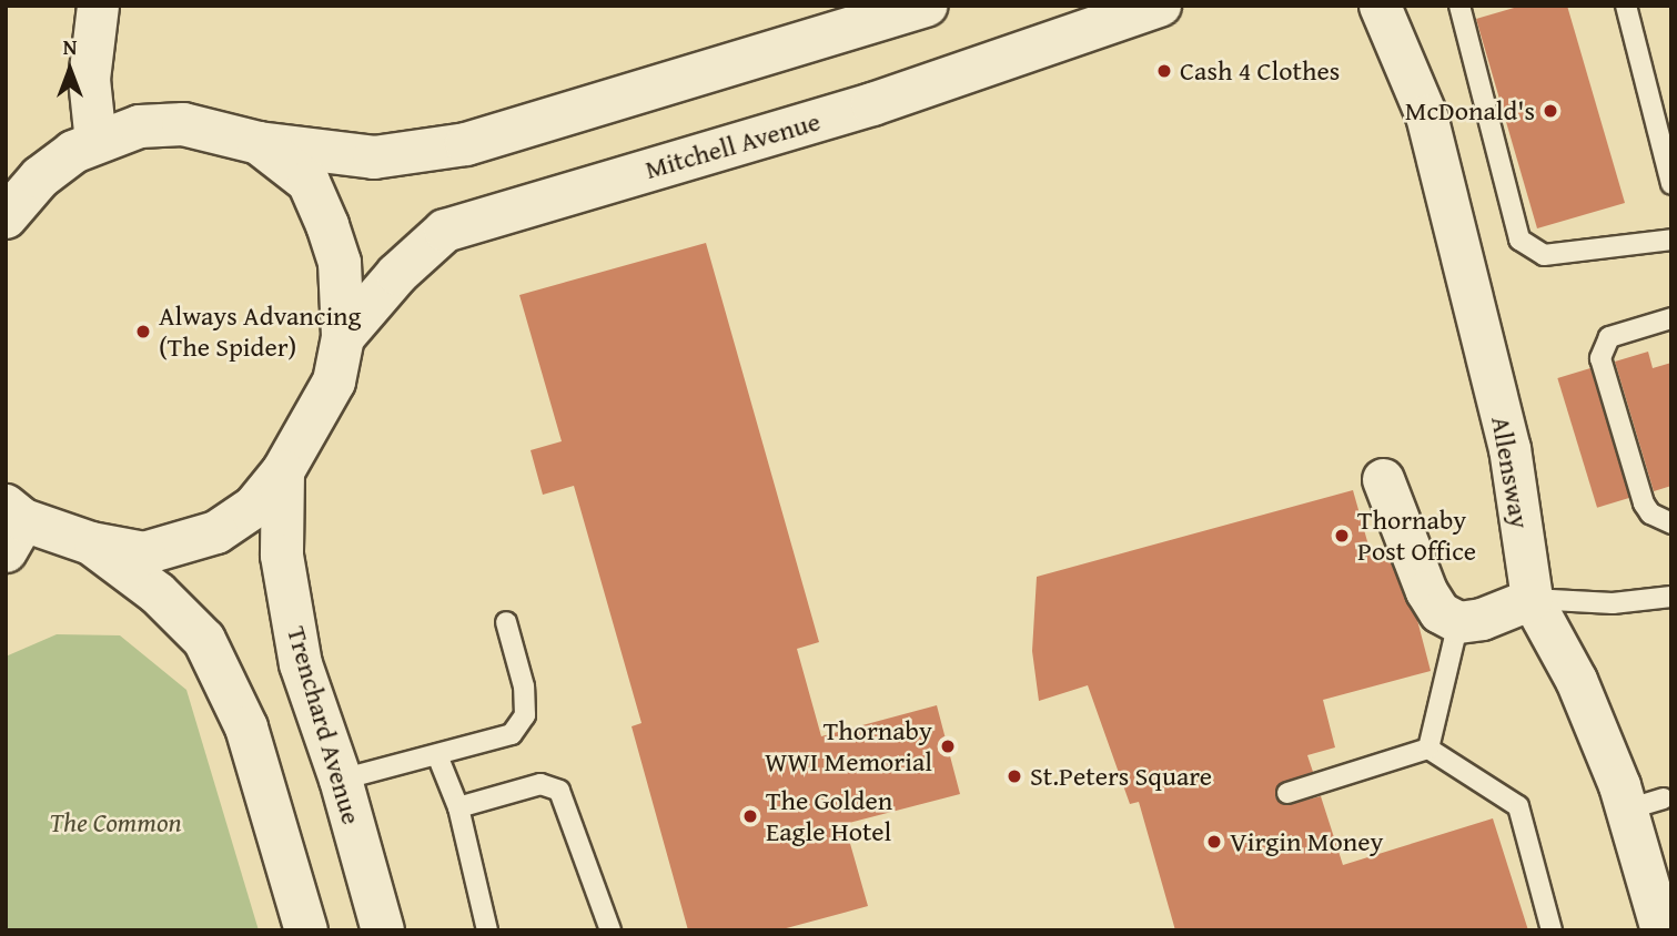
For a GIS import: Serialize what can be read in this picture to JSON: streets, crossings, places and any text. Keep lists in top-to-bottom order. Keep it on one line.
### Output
{"streets":{"street":["Mitchell Avenue","Allensway","Trenchard Avenue"]},"crossings":[["Mitchell Avenue","Trenchard Avenue"]],"parks":["The Common"],"places":["Cash 4 Clothes","McDonald's","Always Advancing (The Spider)","Thornaby Post Office","Thornaby WWI Memorial","St.Peters Square","The Golden Eagle Hotel","Virgin Money"],"north":"top"}
